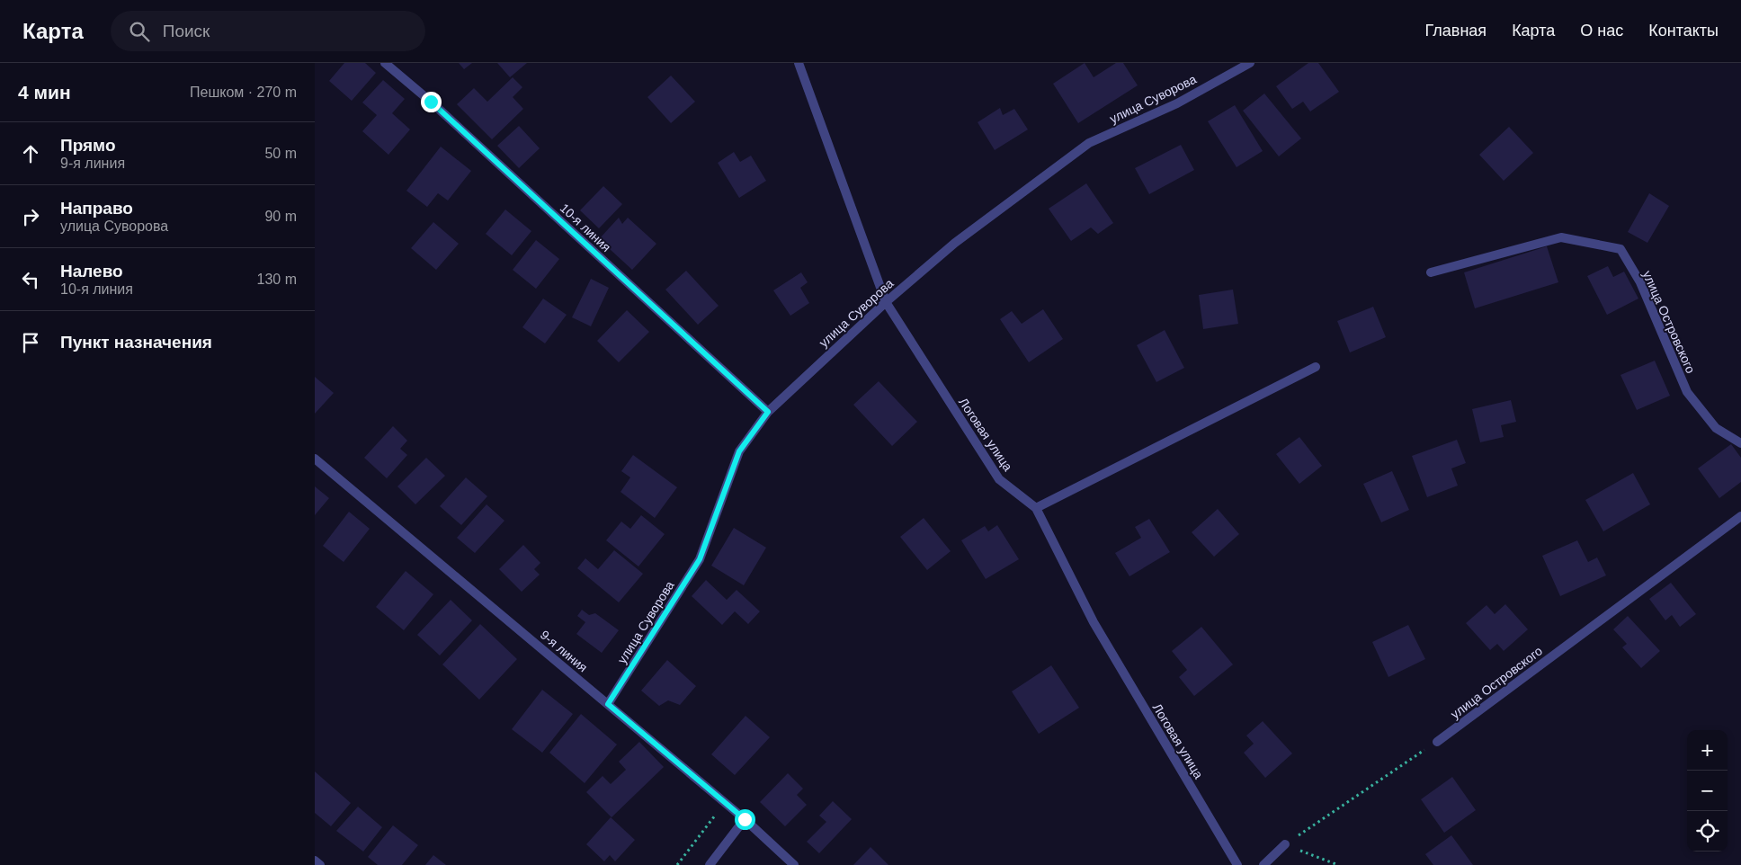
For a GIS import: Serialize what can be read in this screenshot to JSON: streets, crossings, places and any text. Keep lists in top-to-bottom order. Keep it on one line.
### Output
{"streets":{"street":["улица Суворова","10-я линия","улица Островского","Логовая улица","9-я линия"]},"crossings":[["улица Суворова","10-я линия"],["улица Суворова","Логовая улица"],["улица Суворова","9-я линия"]],"page":{"header":"Карта","search":"Поиск","nav":["Главная","Карта","О нас","Контакты"],"heading":["4 мин","Пешком · 270 m"],"list":[["Прямо","9-я линия","50 m"],["Направо","улица Суворова","90 m"],["Налево","10-я линия","130 m"],"Пункт назначения"],"map_buttons":["+","−"]}}
